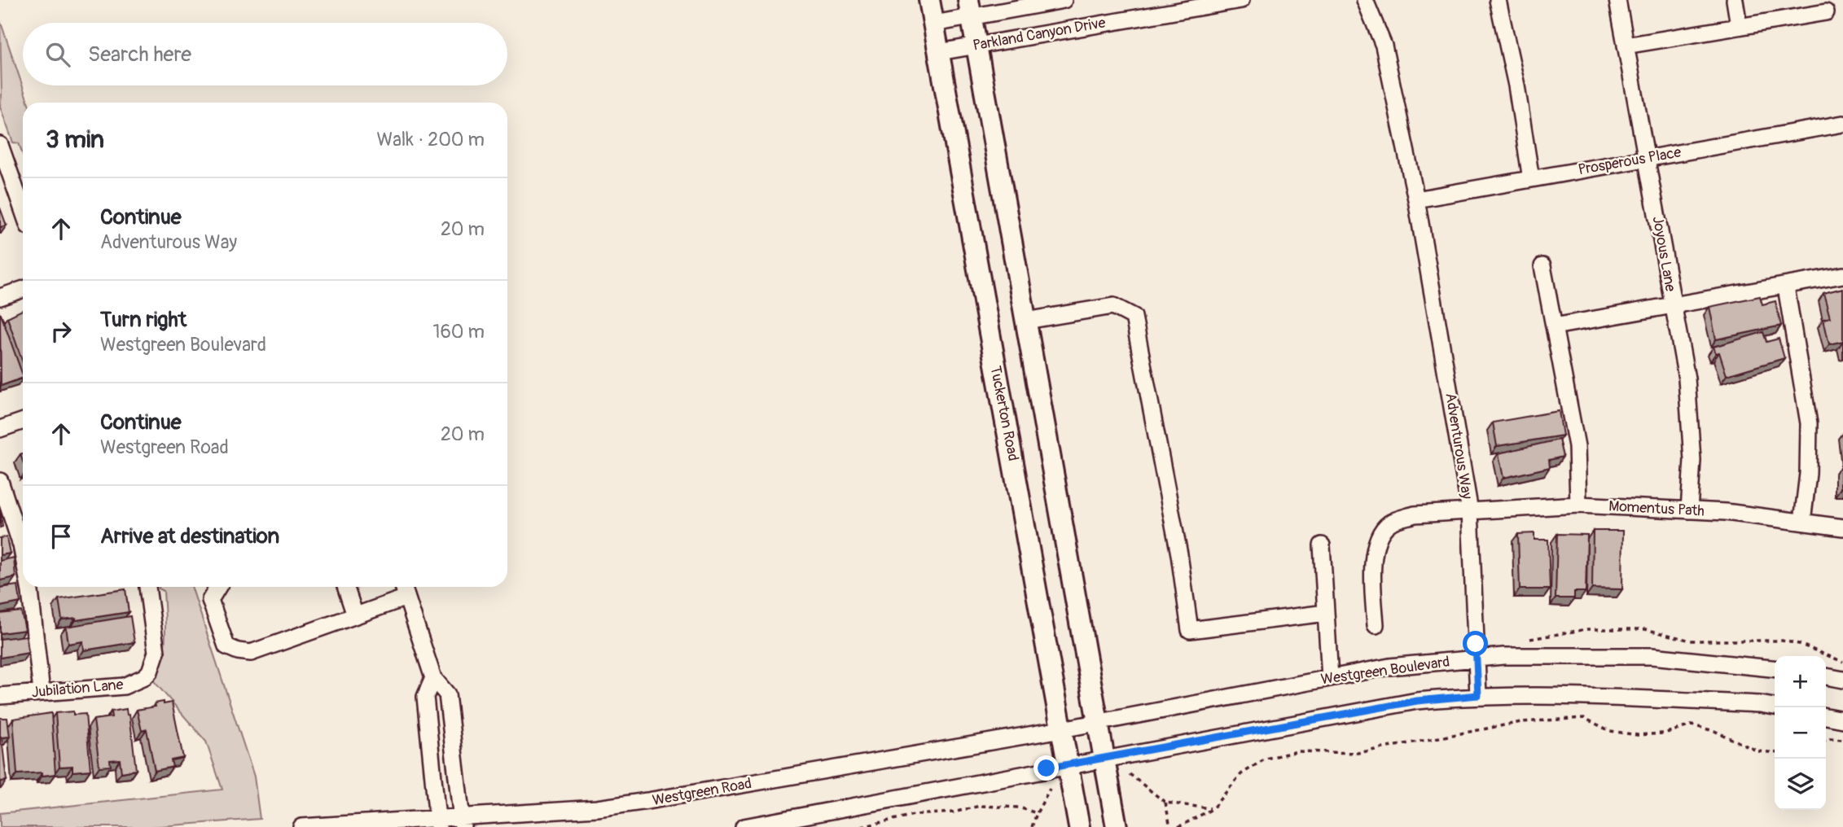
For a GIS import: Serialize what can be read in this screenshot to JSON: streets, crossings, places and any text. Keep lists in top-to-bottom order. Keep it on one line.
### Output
{"streets":{"main road":["Tuckerton Road"],"street":["Parkland Canyon Drive","Prosperous Place","Joyous Lane","Adventurous Way","Momentus Path","Westgreen Boulevard","Jubilation Lane","Westgreen Road"]},"crossings":[["Parkland Canyon Drive","Tuckerton Road"],["Prosperous Place","Joyous Lane"],["Prosperous Place","Adventurous Way"],["Joyous Lane","Momentus Path"],["Tuckerton Road","Westgreen Road"],["Adventurous Way","Momentus Path"],["Adventurous Way","Westgreen Boulevard"],["Westgreen Boulevard","Westgreen Road"]],"page":{"search":"Search here","heading":["3 min","Walk · 200 m"],"list":[["Continue","Adventurous Way","20 m"],["Turn right","Westgreen Boulevard","160 m"],["Continue","Westgreen Road","20 m"],"Arrive at destination"],"map_buttons":["+","−"]}}
